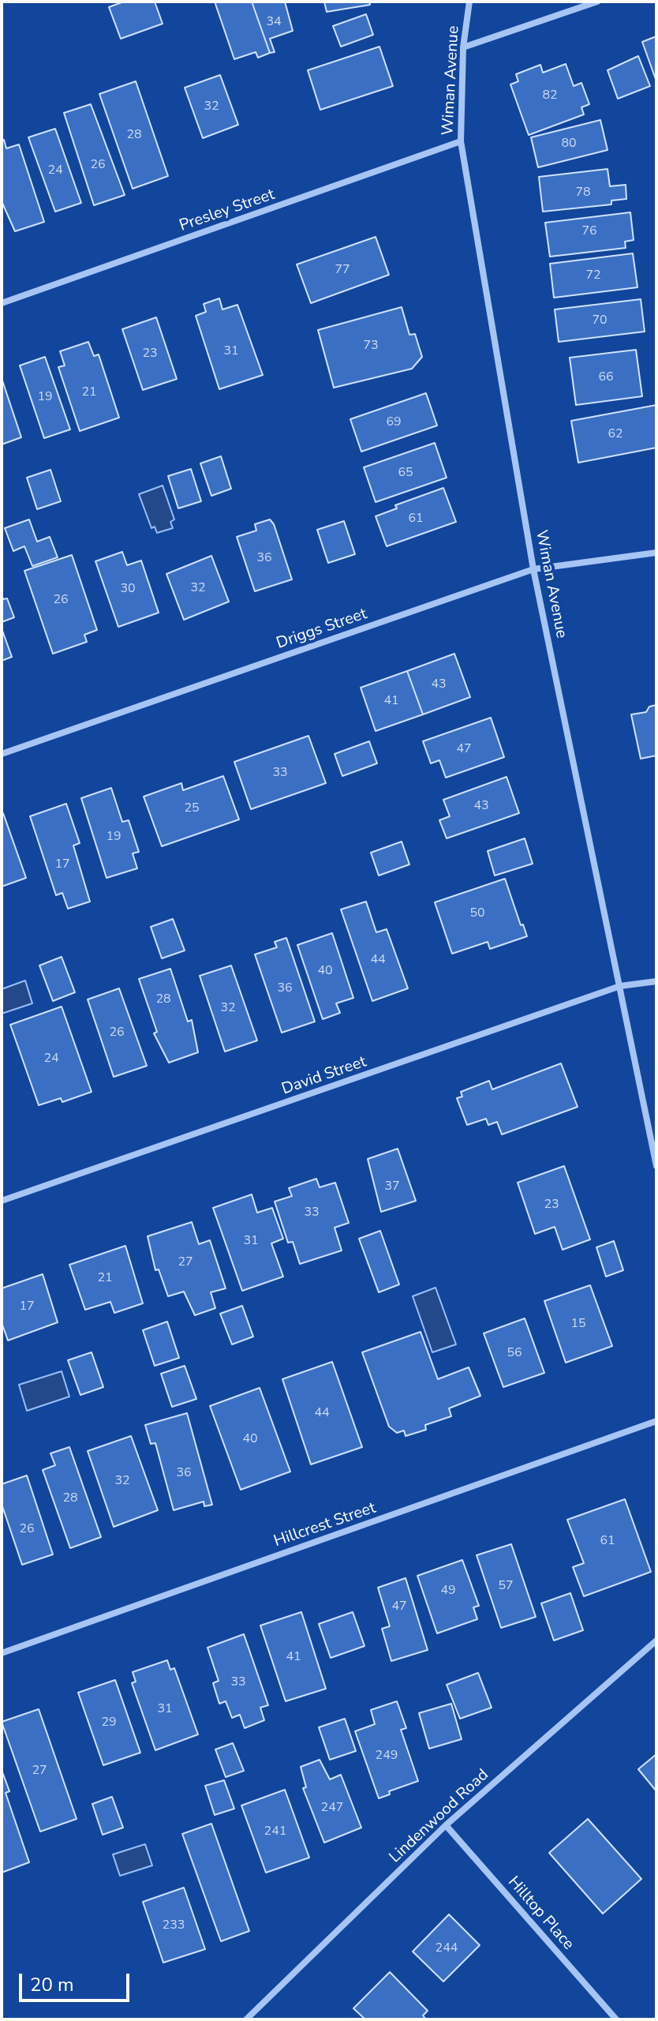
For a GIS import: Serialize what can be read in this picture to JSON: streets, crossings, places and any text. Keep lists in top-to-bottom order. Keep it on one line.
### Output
{"streets":{"street":["Wiman Avenue","Presley Street","Driggs Street","David Street","Hillcrest Street","Lindenwood Road","Hilltop Place"]},"crossings":[["Wiman Avenue","Presley Street"],["Wiman Avenue","Driggs Street"],["Wiman Avenue","David Street"],["Lindenwood Road","Hilltop Place"]],"house_numbers":["34","82","32","28","80","26","24","78","76","77","72","70","73","31","23","66","21","19","69","62","65","61","36","32","30","26","43","41","47","33","43","25","19","17","50","44","40","36","28","32","26","24","37","23","33","31","27","21","17","15","56","44","40","36","32","28","26","61","57","49","47","41","33","31","29","249","27","247","241","233","244"],"scale_bar":"20 m"}
